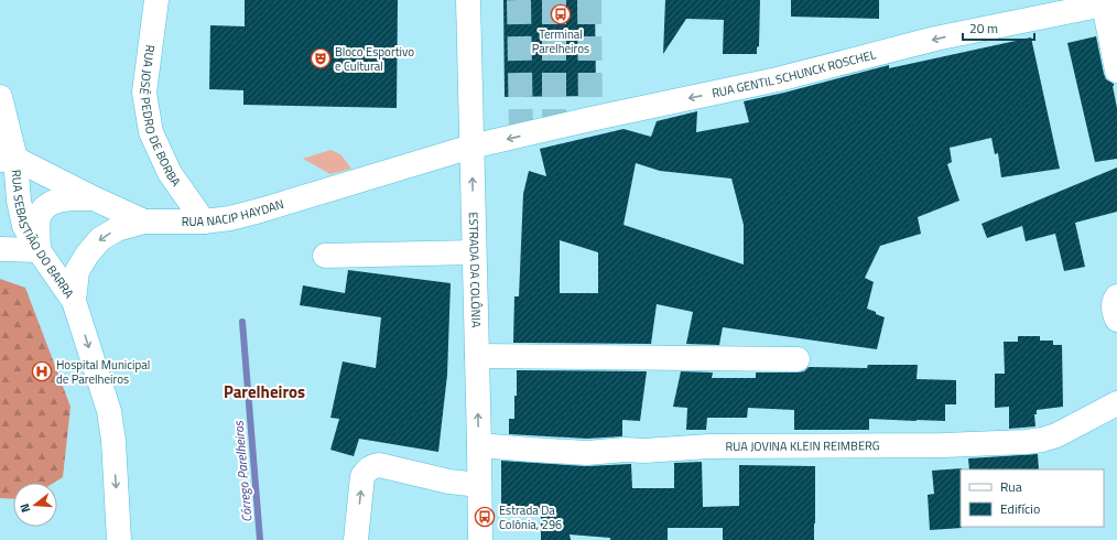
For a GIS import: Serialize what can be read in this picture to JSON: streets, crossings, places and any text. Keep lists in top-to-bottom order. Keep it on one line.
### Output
{"streets":{"street":["RUA GENTIL SCHUNCK ROSCHEL","RUA JOSÉ PEDRO DE BORBA","RUA NACIP HAYDAN","RUA SEBASTIÃO DO BARRA","ESTRADA DA COLÔNIA","RUA JOVINA KLEIN REIMBERG"]},"crossings":[["RUA GENTIL SCHUNCK ROSCHEL","RUA NACIP HAYDAN"],["RUA GENTIL SCHUNCK ROSCHEL","ESTRADA DA COLÔNIA"],["RUA JOSÉ PEDRO DE BORBA","RUA NACIP HAYDAN"],["RUA NACIP HAYDAN","RUA SEBASTIÃO DO BARRA"],["RUA NACIP HAYDAN","ESTRADA DA COLÔNIA"],["ESTRADA DA COLÔNIA","RUA JOVINA KLEIN REIMBERG"]],"one_way":["RUA GENTIL SCHUNCK ROSCHEL","RUA SEBASTIÃO DO BARRA","ESTRADA DA COLÔNIA"],"districts":["Parelheiros"],"water":["Córrego Parelheiros"],"places":{"bus stop":["Terminal Parelheiros","Estrada Da Colônia, 296"],"theatre":["Bloco Esportivo e Cultural"],"hospital":["Hospital Municipal de Parelheiros"]},"legend":["Rua","Edifício"],"scale_bar":"20 m","north":"left"}
